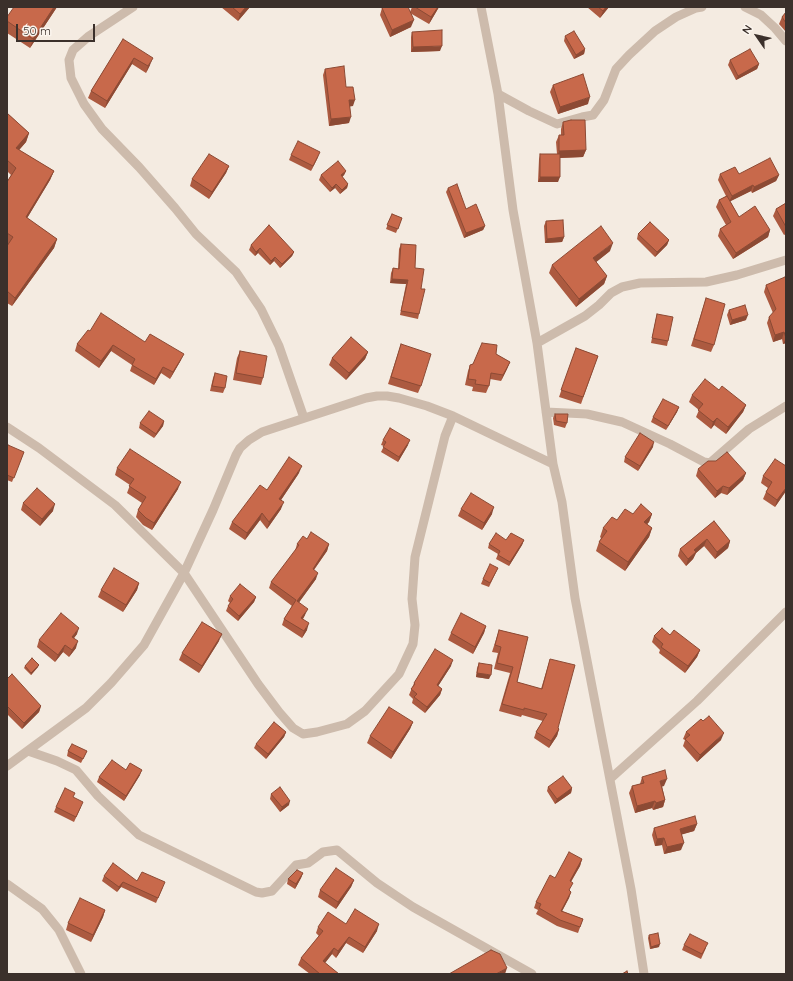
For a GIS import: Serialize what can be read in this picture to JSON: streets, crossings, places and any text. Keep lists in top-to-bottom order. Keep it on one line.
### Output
{"scale_bar":"50 m","north":"top left"}
